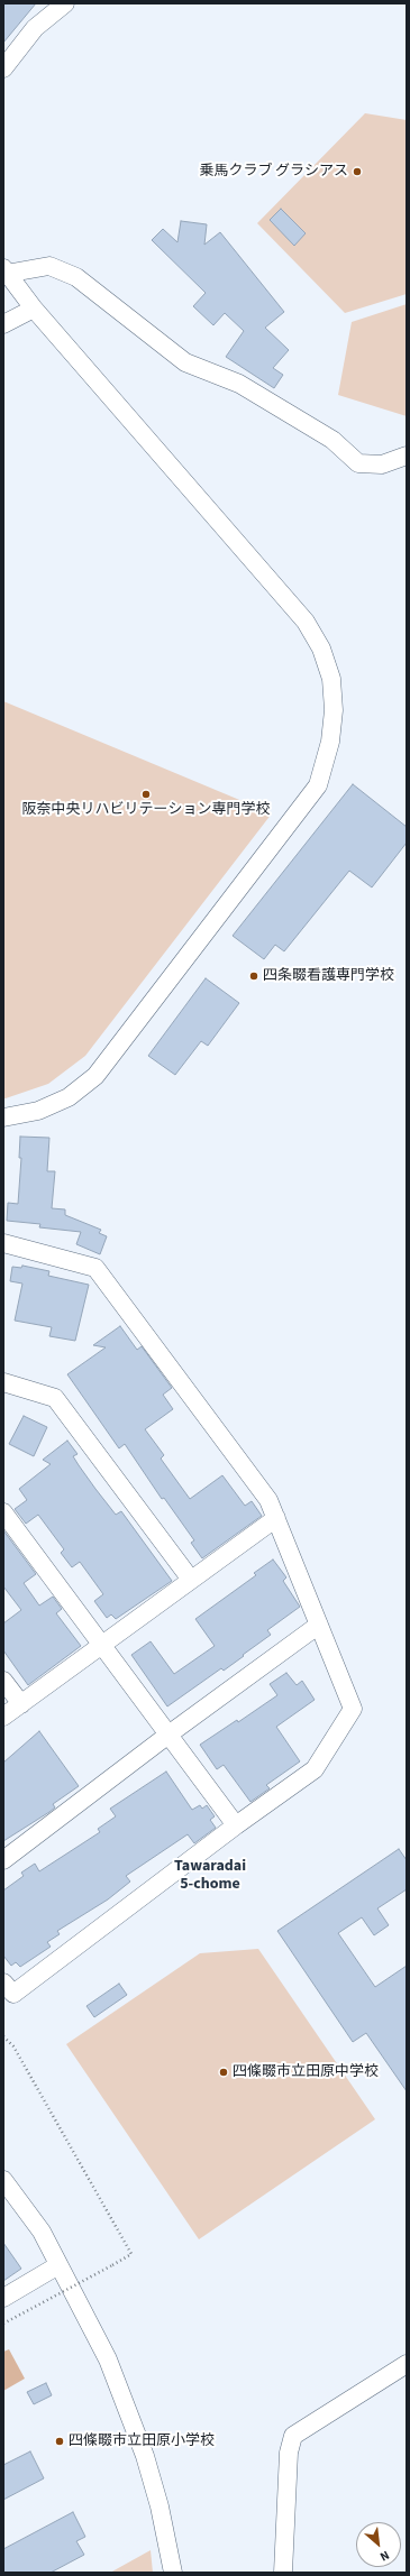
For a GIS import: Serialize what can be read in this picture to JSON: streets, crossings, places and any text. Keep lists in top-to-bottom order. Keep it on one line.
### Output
{"districts":["Tawaradai 5-chome"],"places":["乗馬クラブ グラシアス","阪奈中央リハビリテーション専門学校","四条畷看護専門学校","四條畷市立田原中学校","四條畷市立田原小学校"],"north":"bottom right"}
